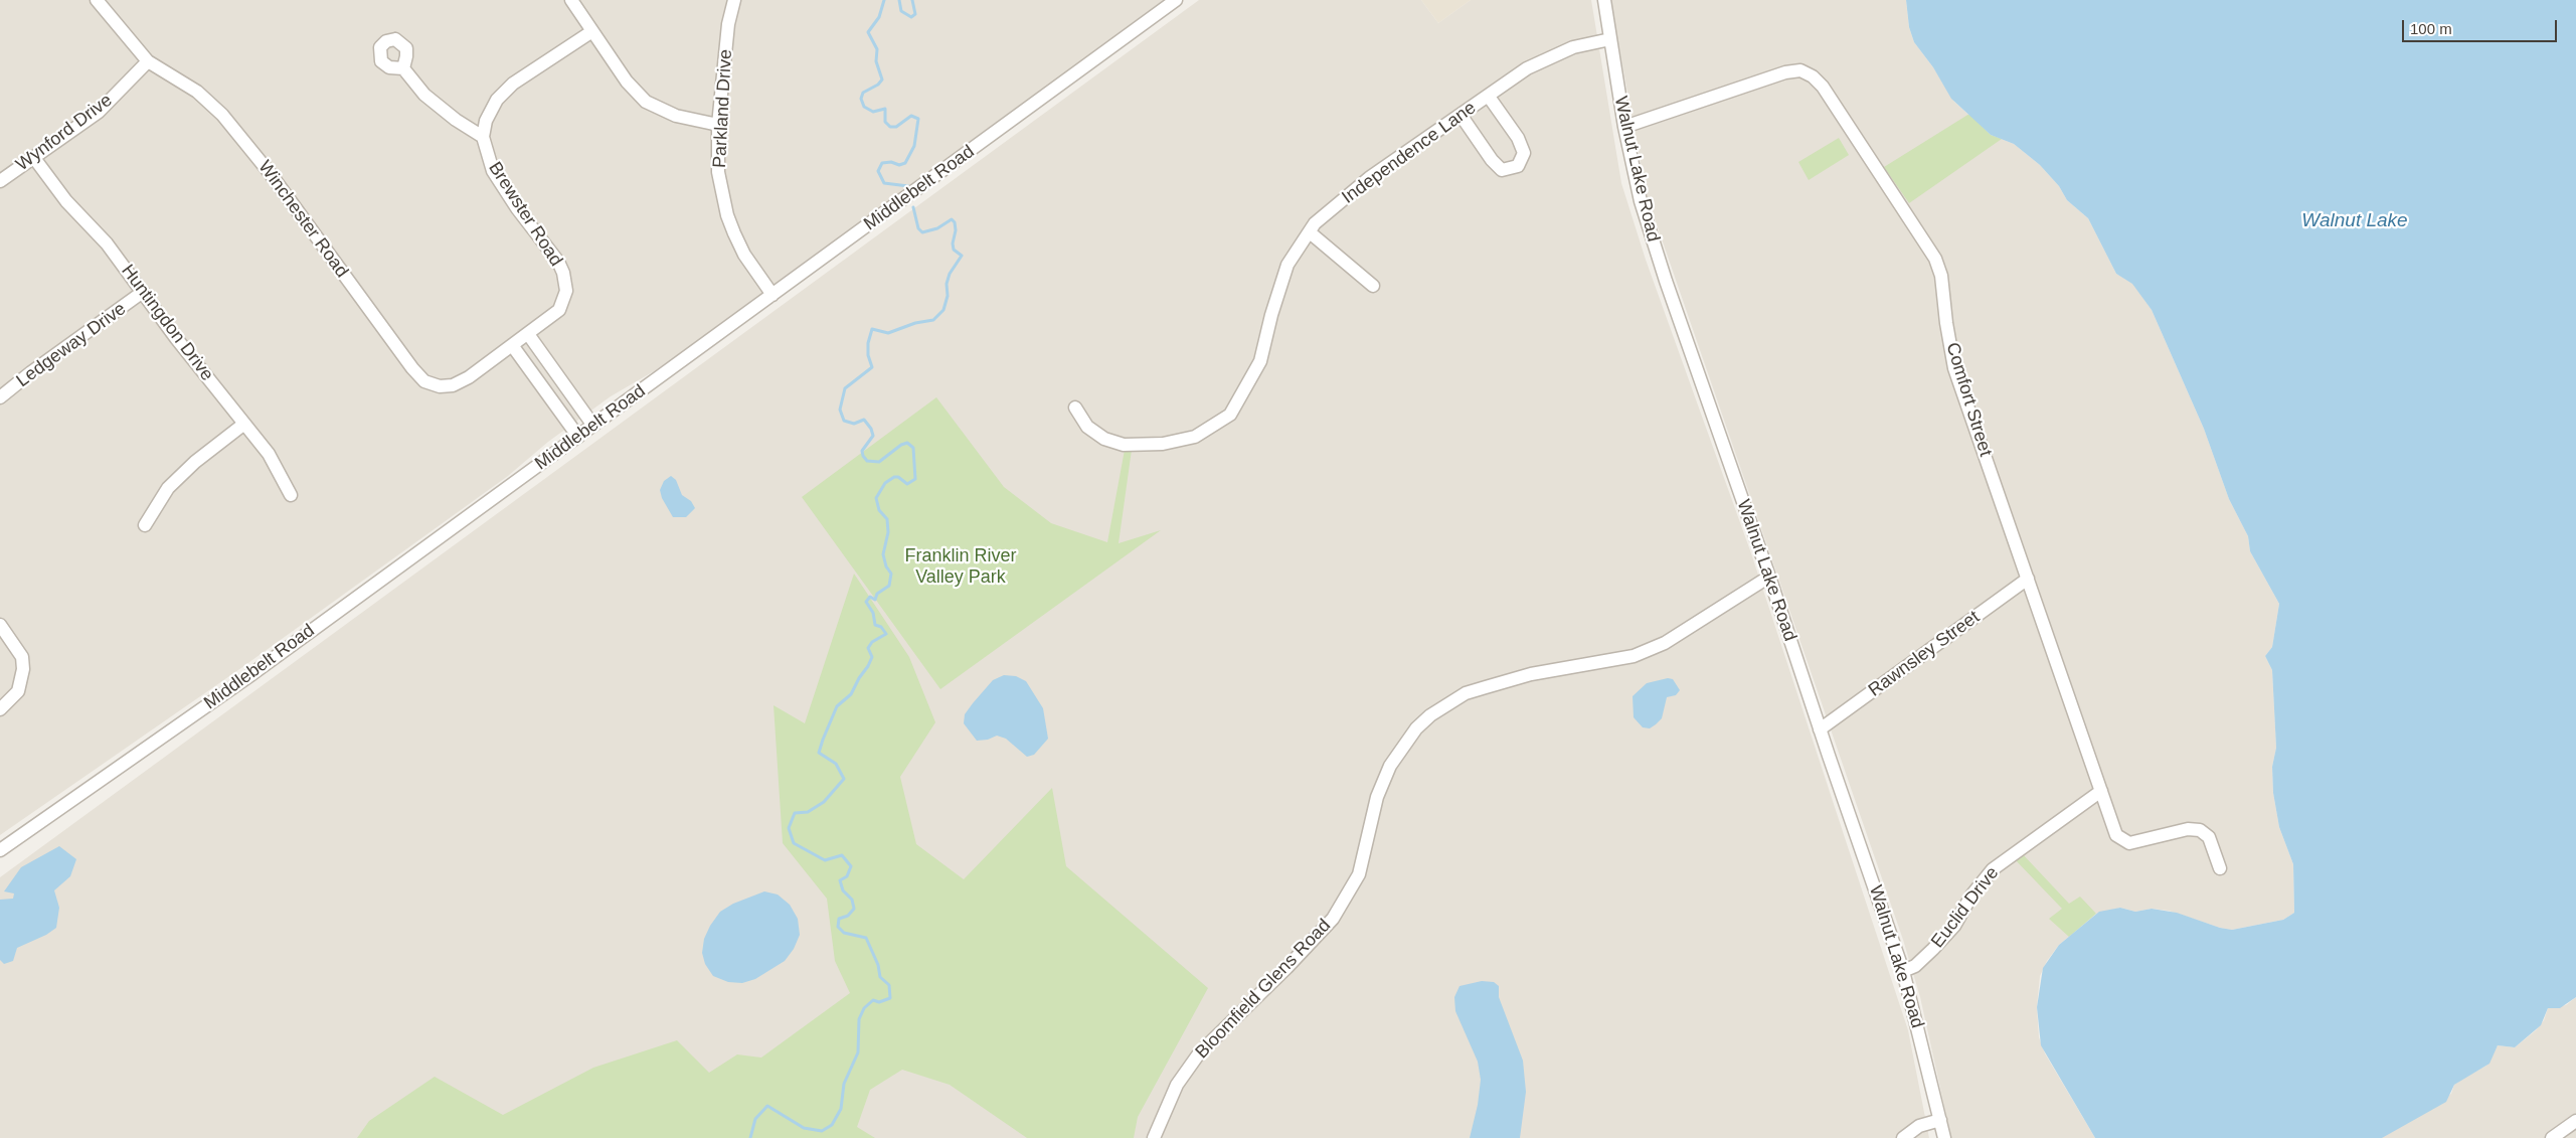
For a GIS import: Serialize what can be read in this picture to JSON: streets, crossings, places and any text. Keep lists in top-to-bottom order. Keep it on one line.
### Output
{"streets":{"street":["Parkland Drive","Wynford Drive","Independence Lane","Walnut Lake Road","Middlebelt Road","Brewster Road","Winchester Road","Huntingdon Drive","Ledgeway Drive","Comfort Street","Rawnsley Street","Euclid Drive","Bloomfield Glens Road"]},"crossings":[["Parkland Drive","Middlebelt Road"],["Wynford Drive","Winchester Road"],["Wynford Drive","Huntingdon Drive"],["Independence Lane","Walnut Lake Road"],["Walnut Lake Road","Comfort Street"],["Walnut Lake Road","Rawnsley Street"],["Walnut Lake Road","Euclid Drive"],["Walnut Lake Road","Bloomfield Glens Road"],["Brewster Road","Winchester Road"],["Huntingdon Drive","Ledgeway Drive"],["Comfort Street","Rawnsley Street"],["Comfort Street","Euclid Drive"]],"water":["Walnut Lake"],"parks":["Franklin River Valley Park"],"scale_bar":"100 m"}
